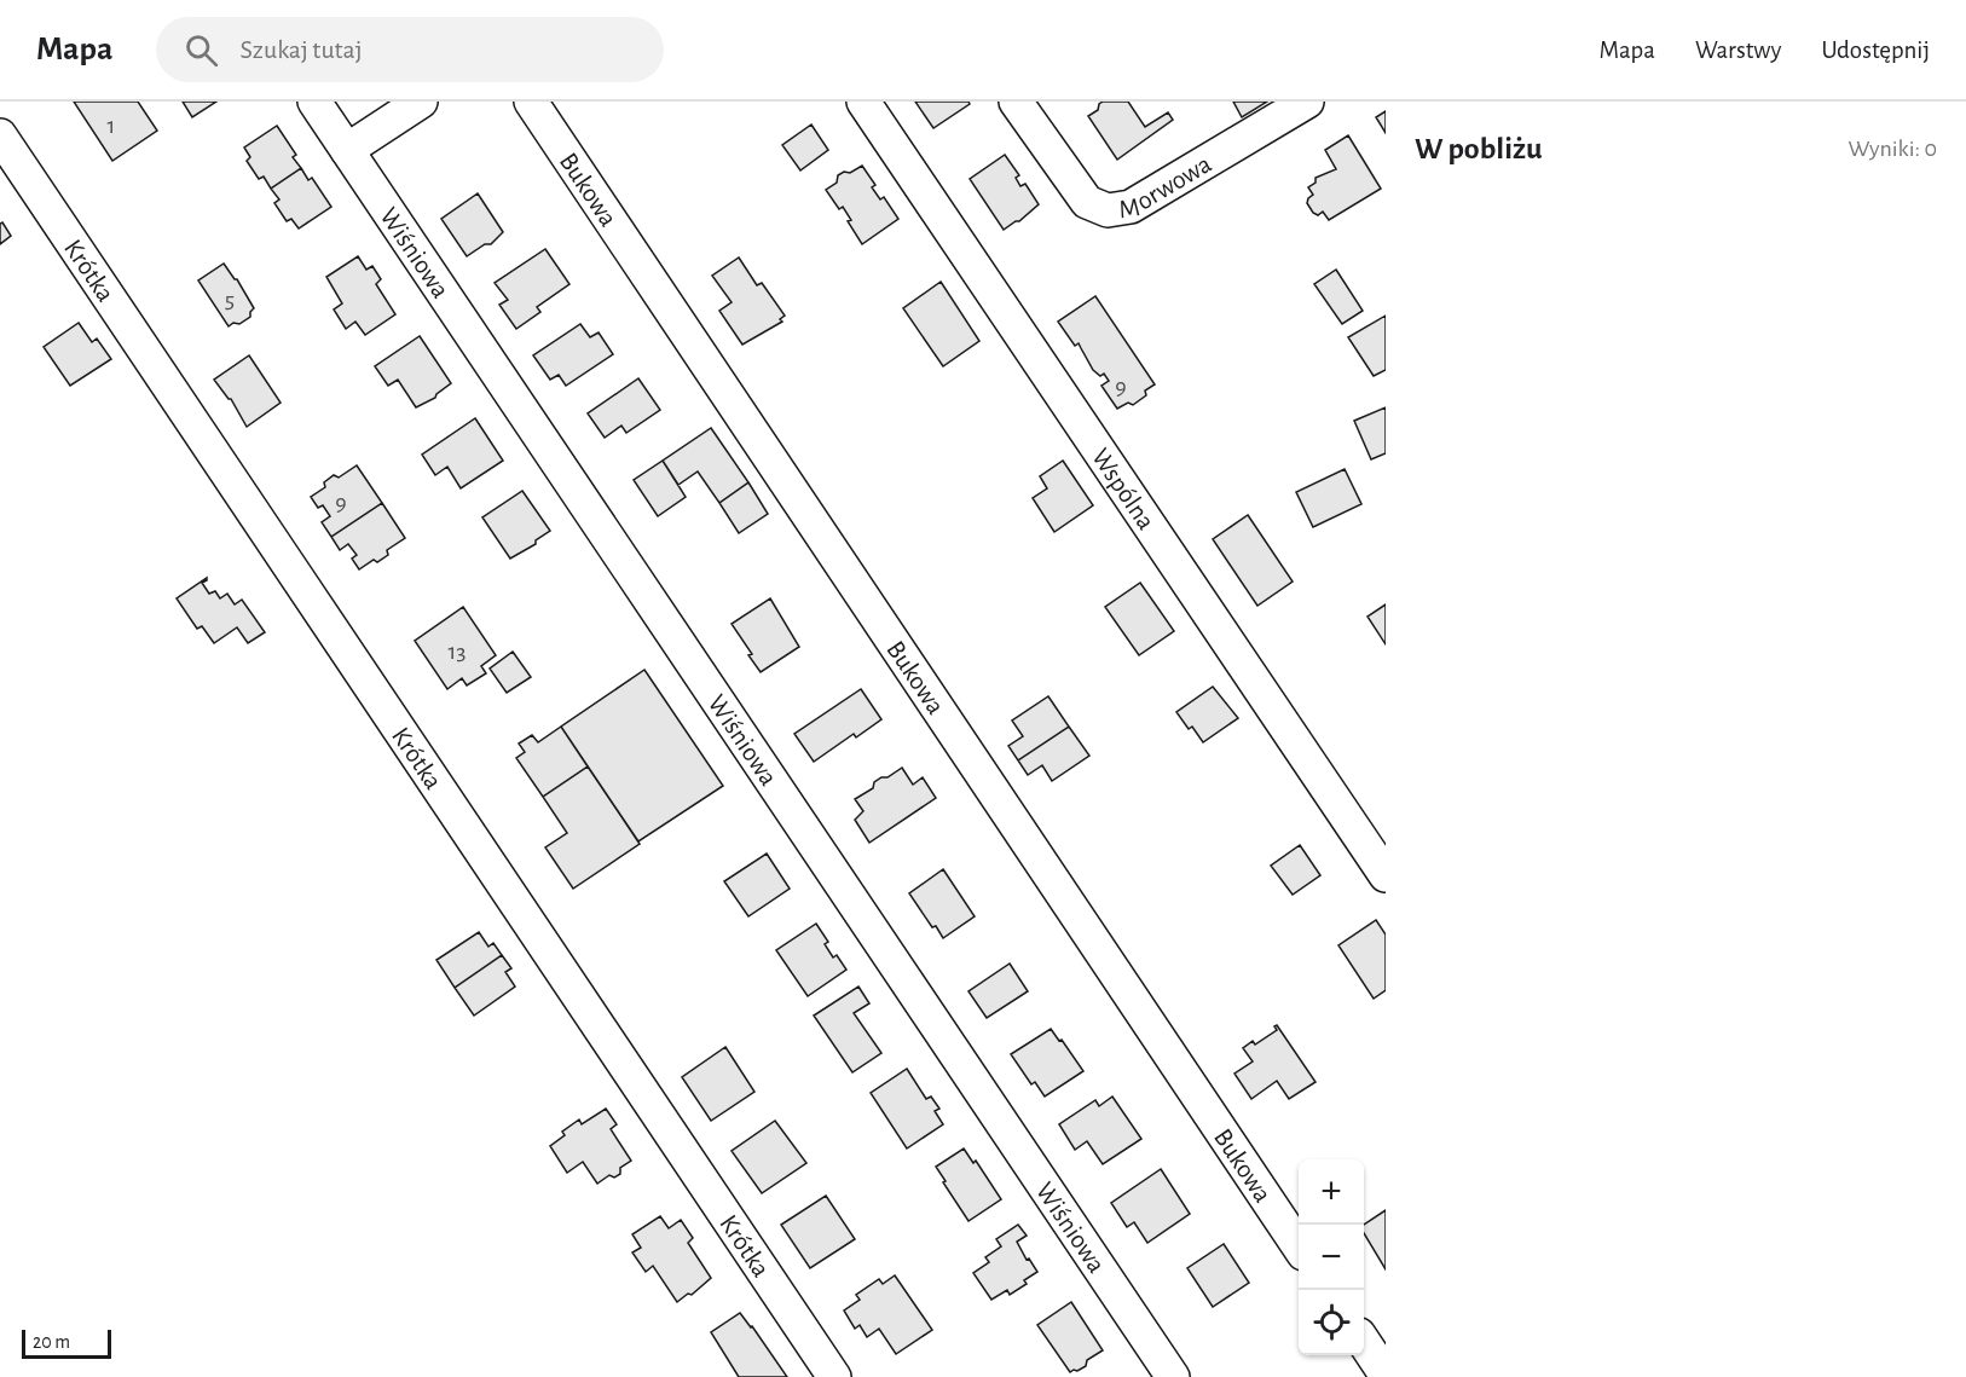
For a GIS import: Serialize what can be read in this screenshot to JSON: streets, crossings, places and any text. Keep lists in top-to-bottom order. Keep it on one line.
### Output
{"streets":{"street":["Morwowa","Bukowa","Wiśniowa","Krótka","Wspólna"]},"house_numbers":["1","5","9","9","13"],"scale_bar":"20 m","page":{"header":"Mapa","search":"Szukaj tutaj","nav":["Mapa","Warstwy","Udostępnij"],"heading":["W pobliżu","Wyniki: 0"],"map_buttons":["+","−"],"scale":"20 m"}}
